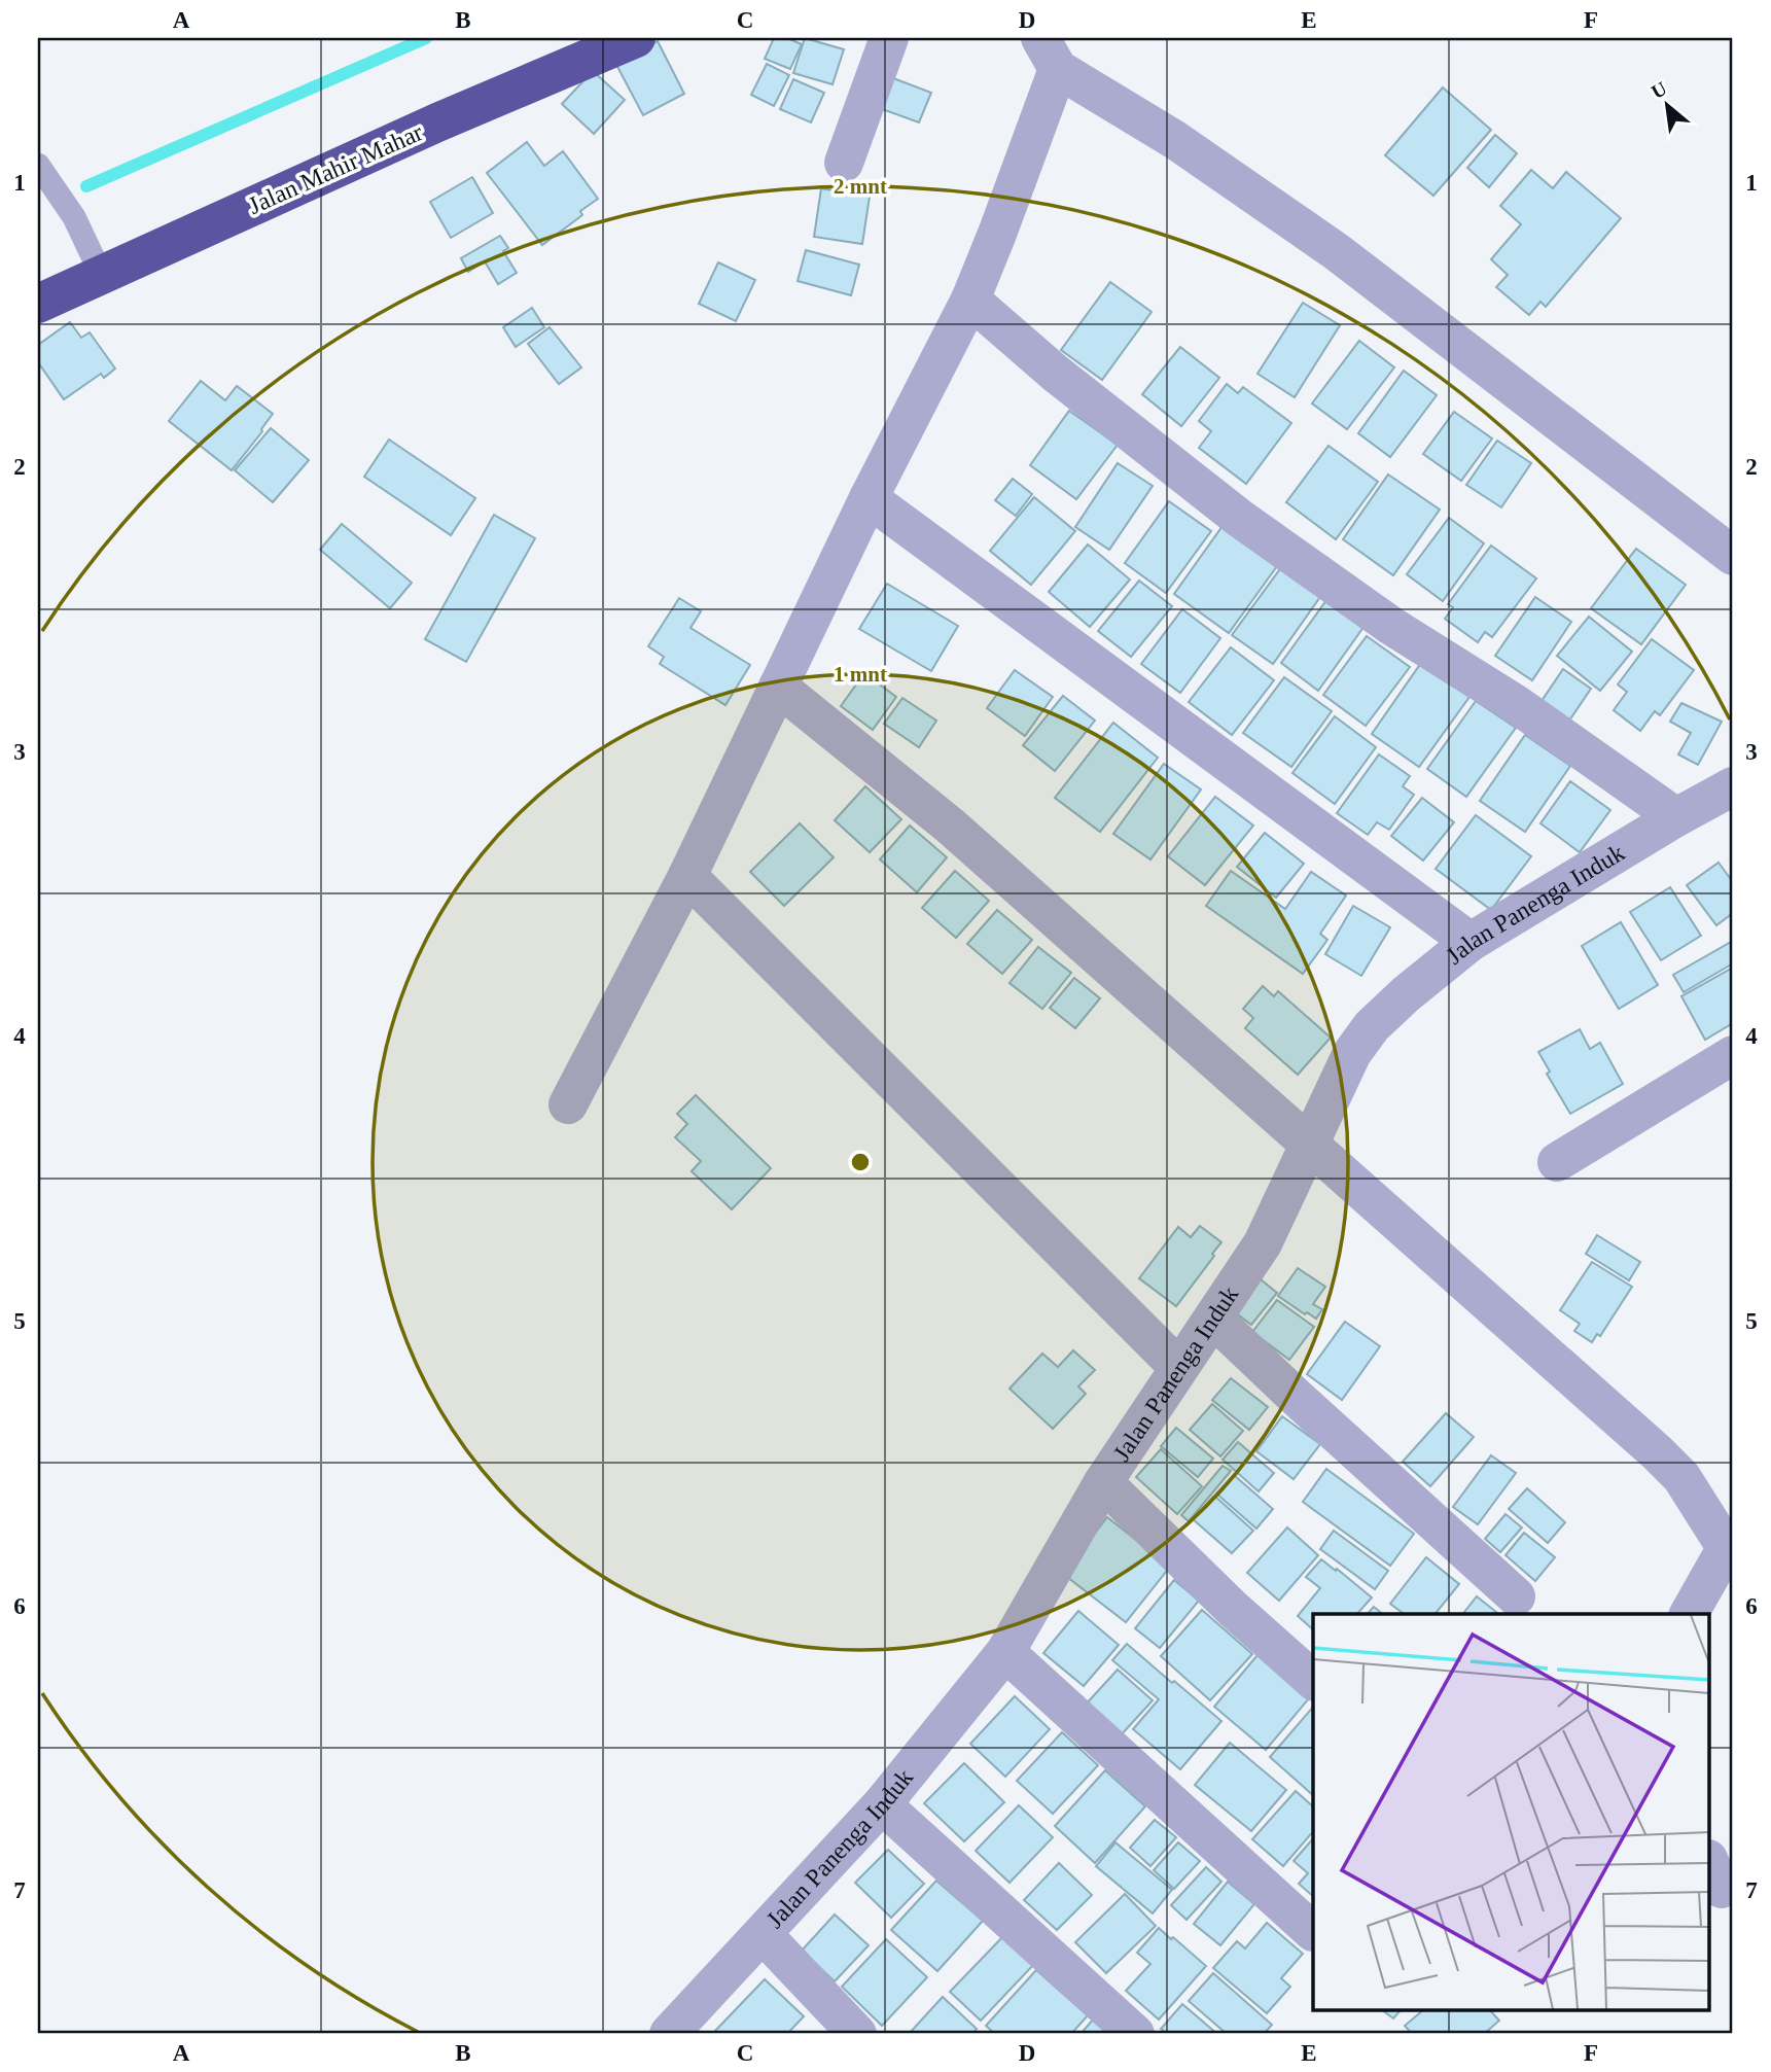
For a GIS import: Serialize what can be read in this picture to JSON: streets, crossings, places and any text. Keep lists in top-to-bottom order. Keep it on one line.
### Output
{"streets":{"highway":["Jalan Mahir Mahar"],"street":["Jalan Panenga Induk"]},"north":"top left","grid":{"columns":["A","B","C","D","E","F"],"rows":["1","2","3","4","5","6","7"]},"rings":["2 mnt","1 mnt"]}
